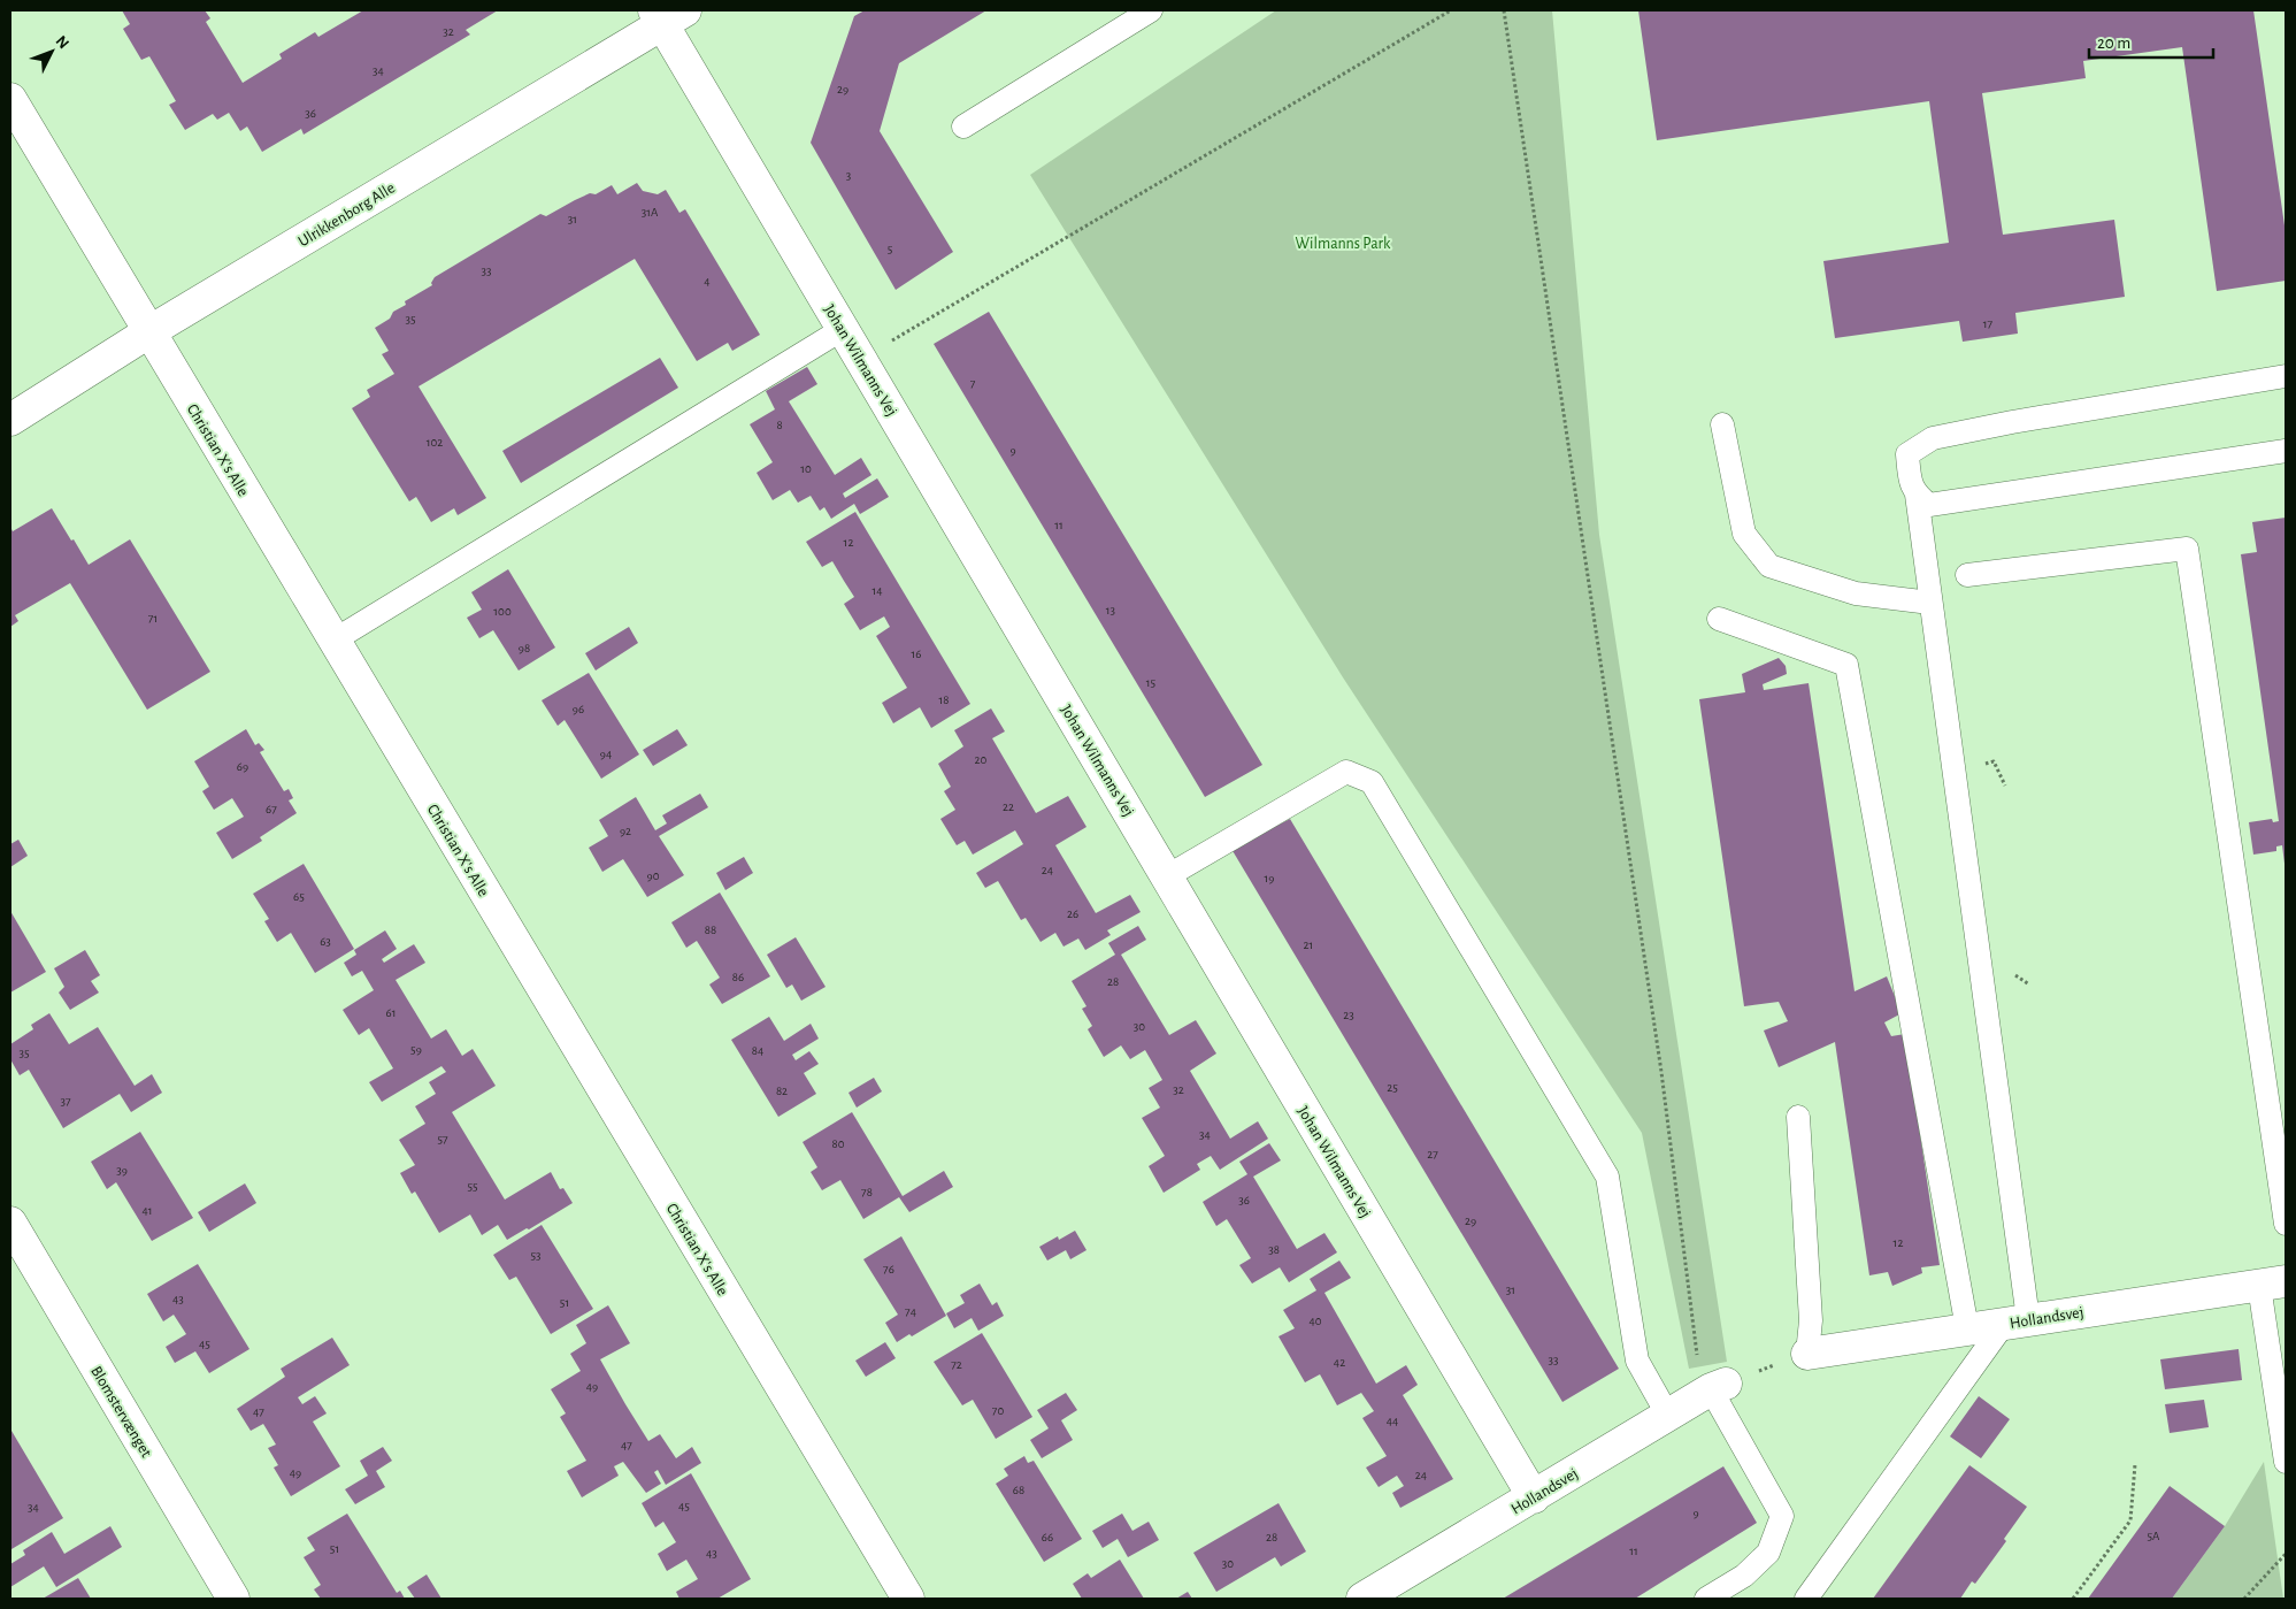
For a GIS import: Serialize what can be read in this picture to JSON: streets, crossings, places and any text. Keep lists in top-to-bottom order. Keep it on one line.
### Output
{"streets":{"street":["Ulrikkenborg Alle","Johan Wilmanns Vej","Christian X's Alle","Hollandsvej","Blomstervænget"]},"crossings":[["Ulrikkenborg Alle","Johan Wilmanns Vej"],["Ulrikkenborg Alle","Christian X's Alle"],["Johan Wilmanns Vej","Hollandsvej"]],"parks":["Wilmanns Park"],"house_numbers":["32","34","29","36","3","31A","31","5","33","4","35","17","7","8","102","9","10","11","12","14","13","100","71","98","16","15","18","96","94","20","69","22","67","92","24","90","19","65","26","88","63","21","86","28","61","23","30","59","84","35","25","32","82","37","34","57","80","27","39","55","78","36","41","29","12","38","53","76","31","43","51","74","40","45","33","42","72","49","70","47","44","47","49","24","68","45","34","9","5A","66","28","51","11","43","30"],"scale_bar":"20 m","north":"top right"}
